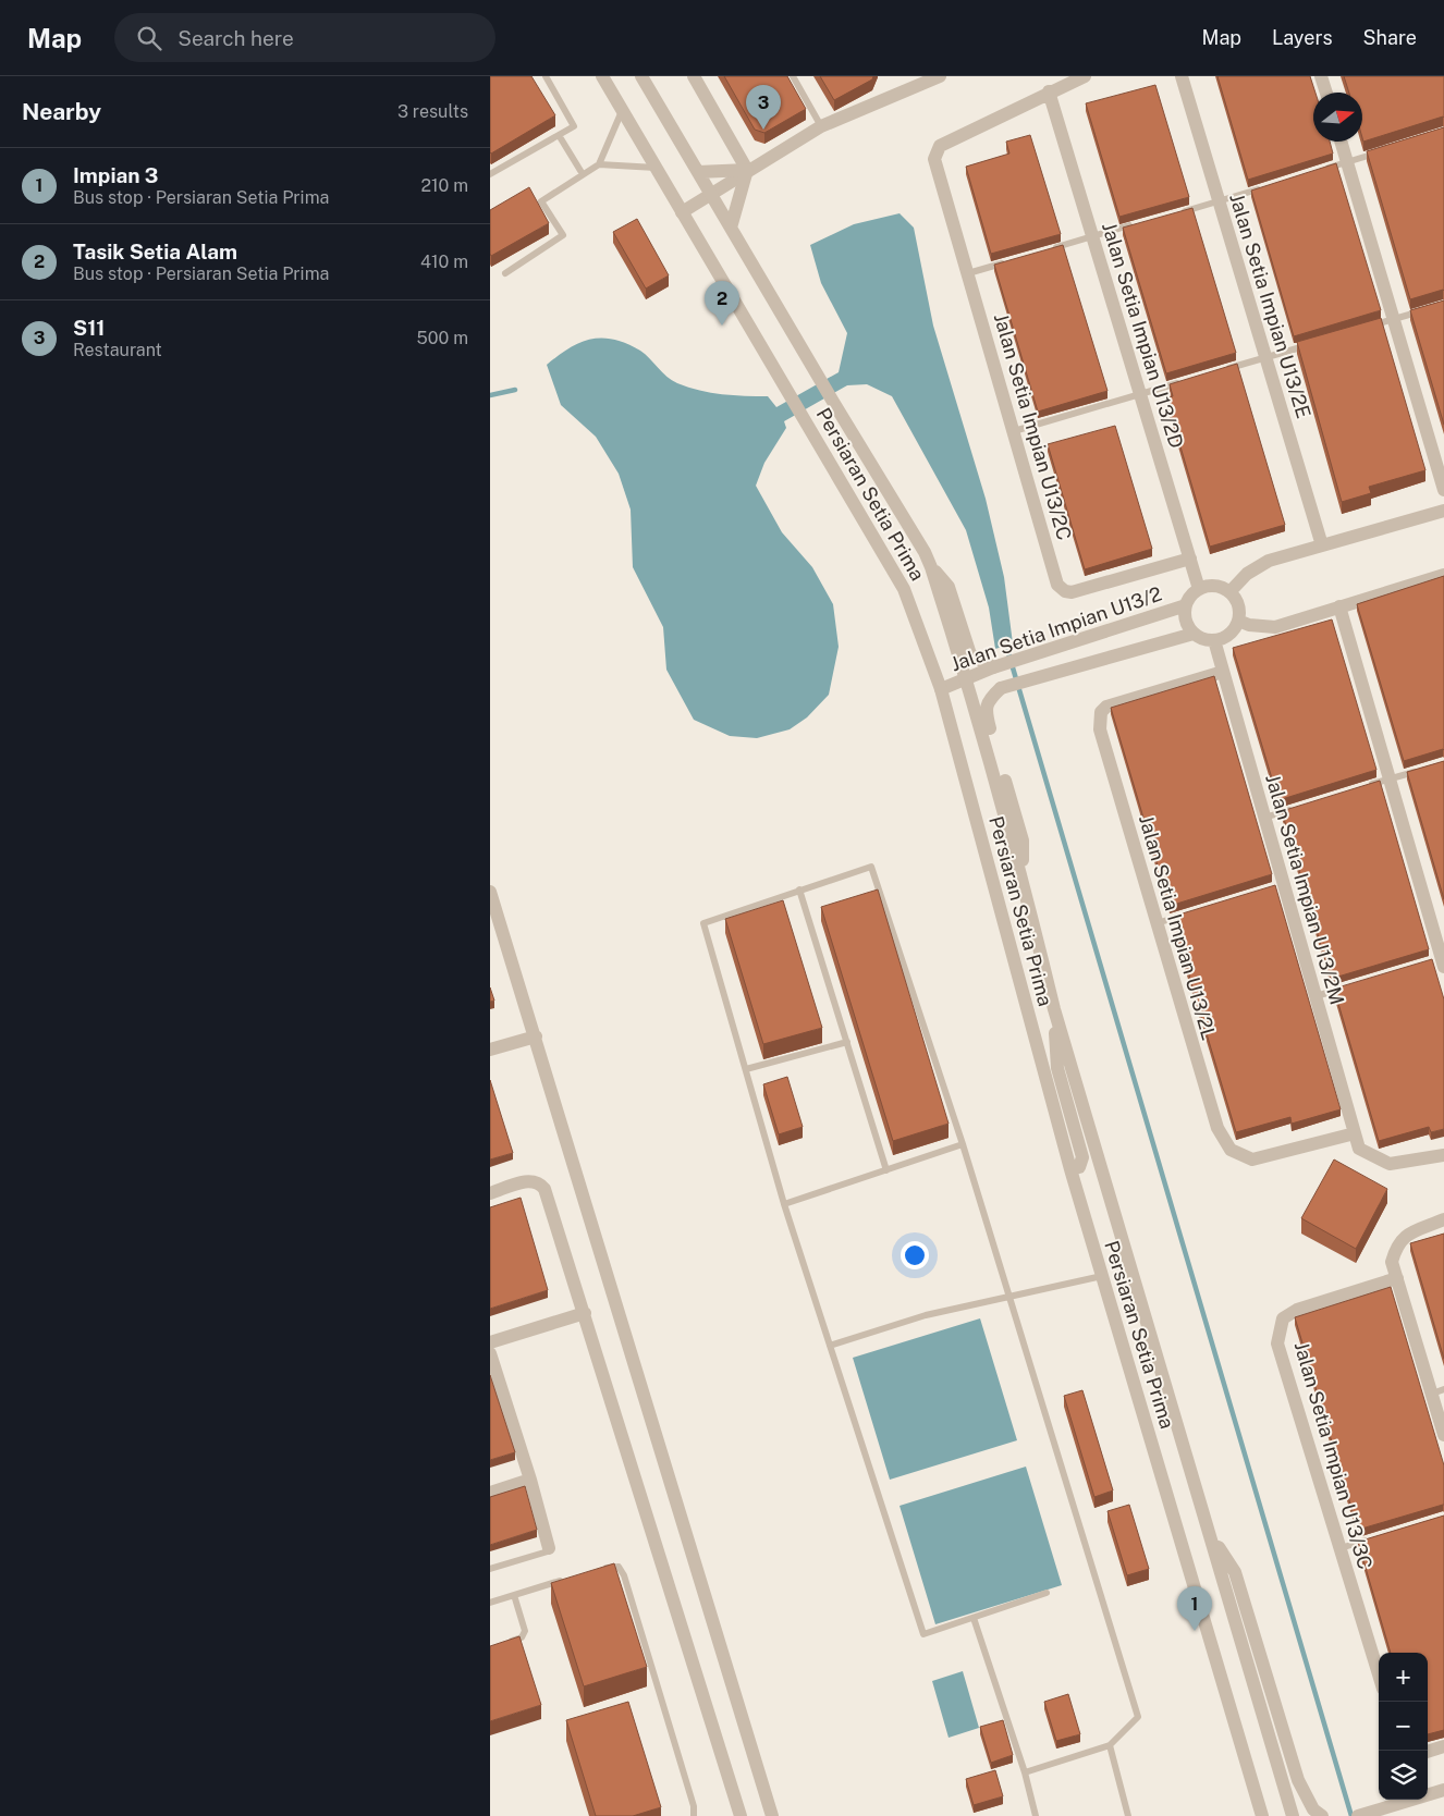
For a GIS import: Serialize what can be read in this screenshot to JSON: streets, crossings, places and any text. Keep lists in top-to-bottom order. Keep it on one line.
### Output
{"streets":{"street":["Jalan Setia Impian U13/2E","Jalan Setia Impian U13/2D","Jalan Setia Impian U13/2C","Persiaran Setia Prima","Jalan Setia Impian U13/2","Jalan Setia Impian U13/2M","Jalan Setia Impian U13/2L","Jalan Setia Impian U13/3C"]},"crossings":[["Jalan Setia Impian U13/2D","Jalan Setia Impian U13/2C"],["Jalan Setia Impian U13/2D","Jalan Setia Impian U13/2"],["Jalan Setia Impian U13/2D","Jalan Setia Impian U13/2M"],["Persiaran Setia Prima","Jalan Setia Impian U13/2"],["Jalan Setia Impian U13/2","Jalan Setia Impian U13/2M"],["Jalan Setia Impian U13/2M","Jalan Setia Impian U13/2L"]],"north":"right","page":{"header":"Map","search":"Search here","nav":["Map","Layers","Share"],"heading":["Nearby","3 results"],"pins":["3","2","1"],"list":[{"mark":"1","name":"Impian 3","note":"Bus stop · Persiaran Setia Prima","value":"210 m"},{"mark":"2","name":"Tasik Setia Alam","note":"Bus stop · Persiaran Setia Prima","value":"410 m"},{"mark":"3","name":"S11","note":"Restaurant","value":"500 m"}],"map_buttons":["+","−"]}}
